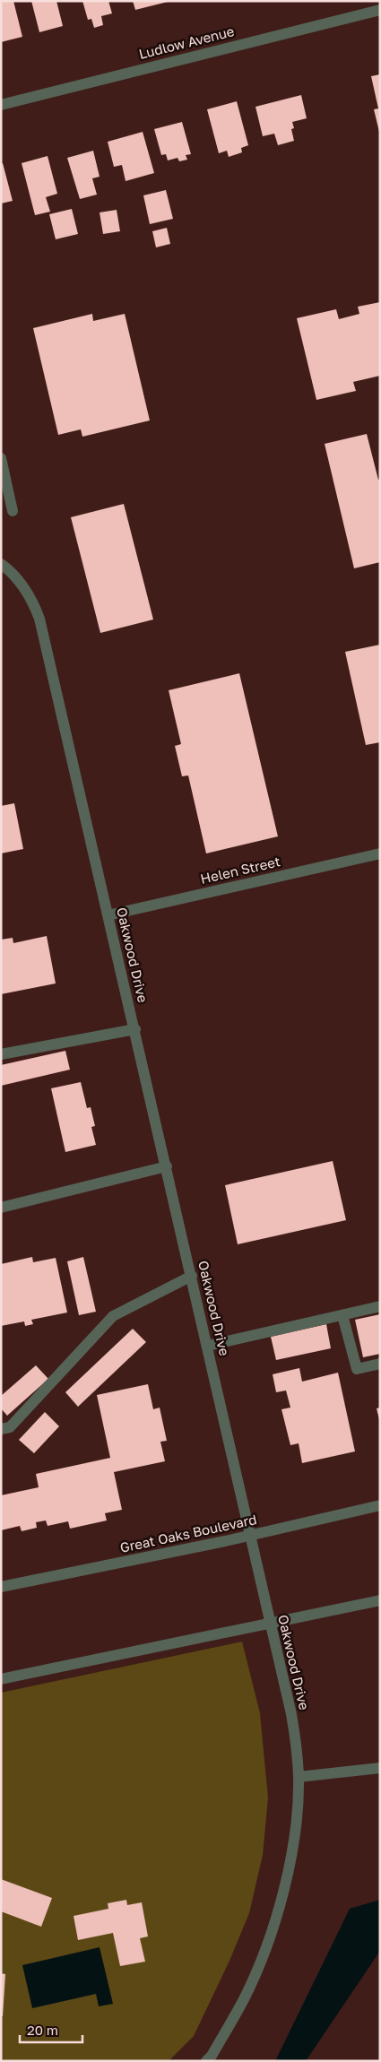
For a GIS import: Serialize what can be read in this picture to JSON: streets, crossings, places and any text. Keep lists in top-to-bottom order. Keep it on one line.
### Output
{"streets":{"street":["Ludlow Avenue","Helen Street","Oakwood Drive","Great Oaks Boulevard"]},"crossings":[["Helen Street","Oakwood Drive"],["Oakwood Drive","Great Oaks Boulevard"]],"scale_bar":"20 m"}
